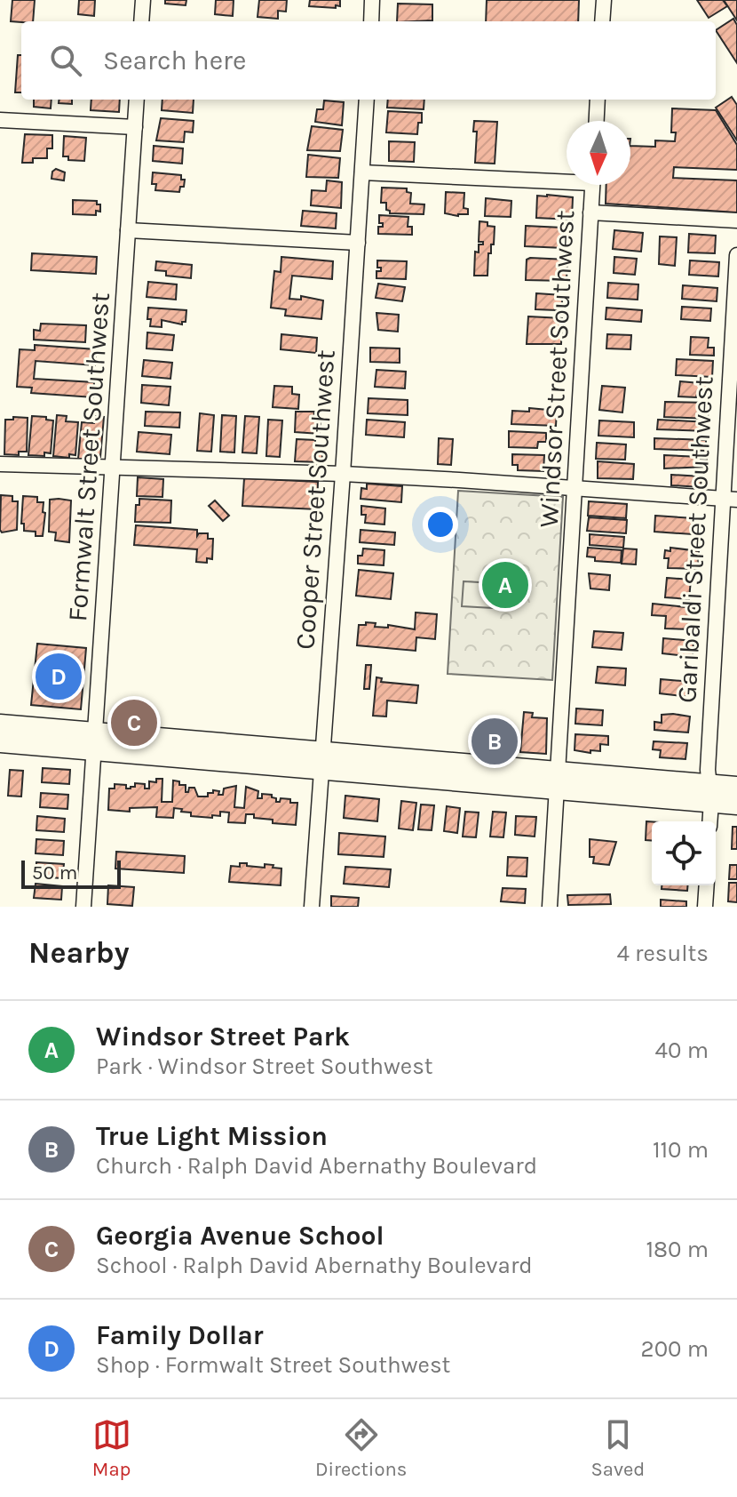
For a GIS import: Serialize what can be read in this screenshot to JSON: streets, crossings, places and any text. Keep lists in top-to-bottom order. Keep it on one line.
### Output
{"streets":{"street":["Windsor Street Southwest","Formwalt Street Southwest","Cooper Street Southwest","Garibaldi Street Southwest"]},"scale_bar":"50 m","north":"bottom","page":{"search":"Search here","pins":["A","D","C","B"],"scale":"50 m","heading":["Nearby","4 results"],"list":[{"mark":"A","name":"Windsor Street Park","note":"Park · Windsor Street Southwest","value":"40 m"},{"mark":"B","name":"True Light Mission","note":"Church · Ralph David Abernathy Boulevard","value":"110 m"},{"mark":"C","name":"Georgia Avenue School","note":"School · Ralph David Abernathy Boulevard","value":"180 m"},{"mark":"D","name":"Family Dollar","note":"Shop · Formwalt Street Southwest","value":"200 m"}],"nav":["Map","Directions","Saved"]}}
